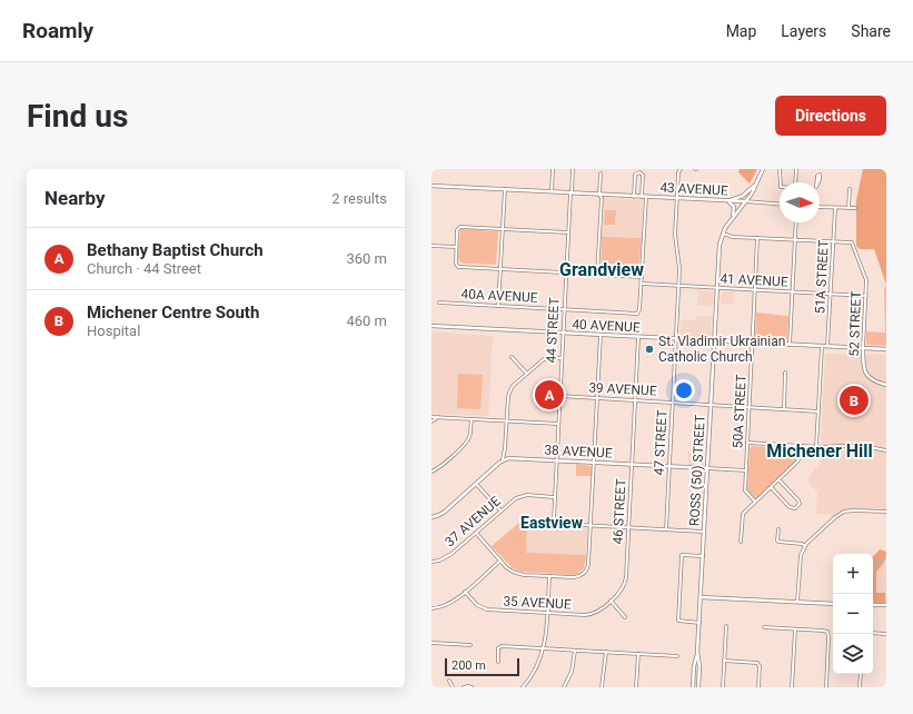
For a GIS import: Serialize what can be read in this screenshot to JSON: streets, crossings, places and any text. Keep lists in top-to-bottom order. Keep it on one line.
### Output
{"streets":{"street":["43 AVENUE","51A STREET","41 AVENUE","40A AVENUE","52 STREET","40 AVENUE","44 STREET","39 AVENUE","50A STREET","47 STREET","38 AVENUE","ROSS (50) STREET","46 STREET","37 AVENUE","35 AVENUE"]},"crossings":[["43 AVENUE","44 STREET"],["43 AVENUE","47 STREET"],["43 AVENUE","ROSS (50) STREET"],["51A STREET","41 AVENUE"],["51A STREET","52 STREET"],["51A STREET","40 AVENUE"],["41 AVENUE","40A AVENUE"],["41 AVENUE","52 STREET"],["41 AVENUE","50A STREET"],["41 AVENUE","47 STREET"],["41 AVENUE","ROSS (50) STREET"],["40A AVENUE","44 STREET"],["52 STREET","40 AVENUE"],["40 AVENUE","44 STREET"],["40 AVENUE","50A STREET"],["40 AVENUE","47 STREET"],["40 AVENUE","ROSS (50) STREET"],["40 AVENUE","46 STREET"],["44 STREET","39 AVENUE"],["44 STREET","38 AVENUE"],["44 STREET","37 AVENUE"],["39 AVENUE","50A STREET"],["39 AVENUE","47 STREET"],["39 AVENUE","ROSS (50) STREET"],["39 AVENUE","46 STREET"],["50A STREET","38 AVENUE"],["47 STREET","38 AVENUE"],["38 AVENUE","ROSS (50) STREET"],["38 AVENUE","46 STREET"],["46 STREET","35 AVENUE"]],"districts":["Grandview","Michener Hill","Eastview"],"places":["St. Vladimir Ukrainian Catholic Church"],"scale_bar":"200 m","north":"right","page":{"header":"Roamly","nav":["Map","Layers","Share"],"buttons":"Directions","title":"Find us","heading":["Nearby","2 results"],"list":[{"mark":"A","name":"Bethany Baptist Church","note":"Church · 44 Street","value":"360 m"},{"mark":"B","name":"Michener Centre South","note":"Hospital","value":"460 m"}],"pins":["A","B"],"map_buttons":["+","−"],"scale":"200 m"}}
